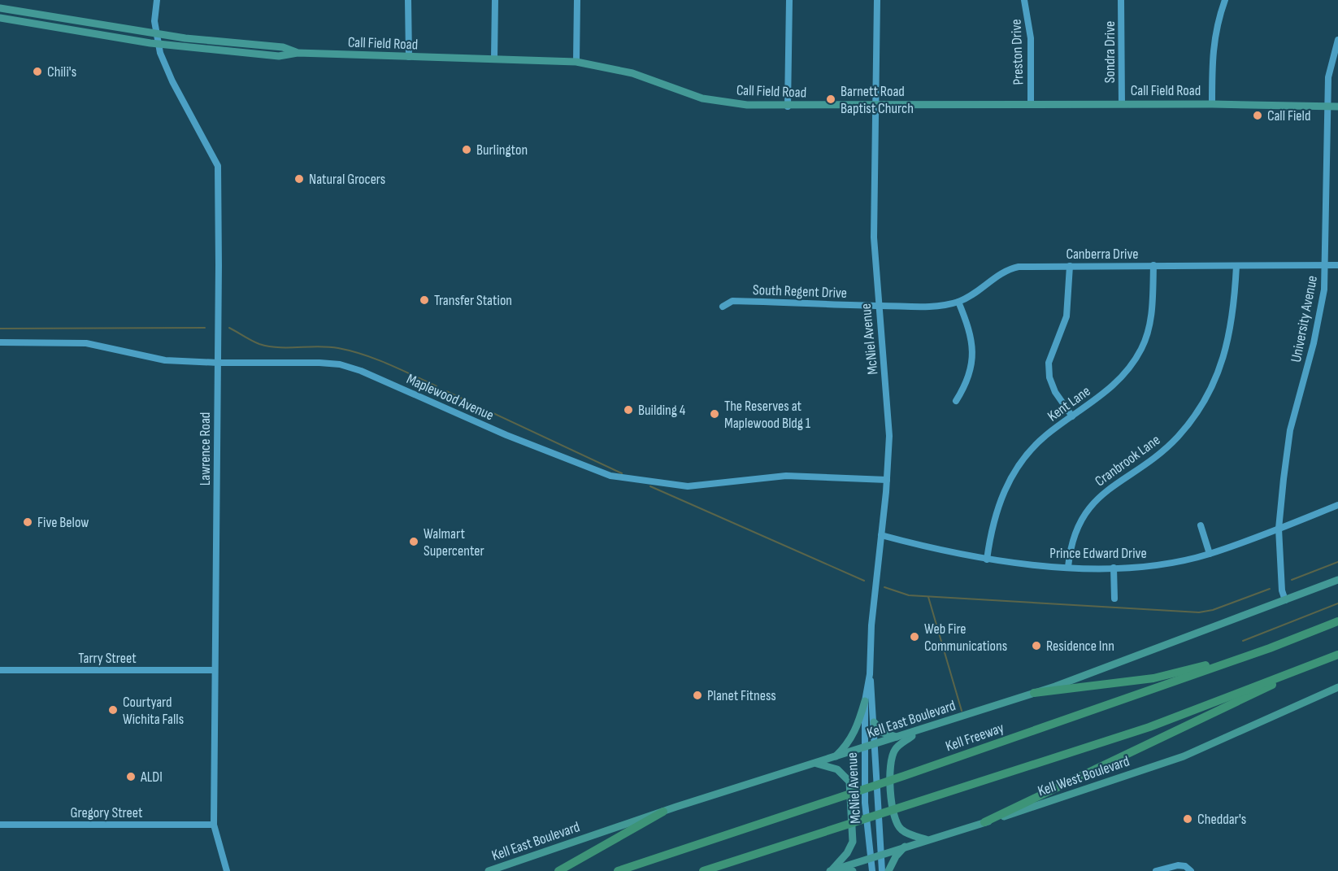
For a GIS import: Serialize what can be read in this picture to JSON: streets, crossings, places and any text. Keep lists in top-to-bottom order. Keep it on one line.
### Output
{"streets":{"highway":["Kell Freeway"],"main road":["Call Field Road","Kell East Boulevard","Kell West Boulevard"],"street":["Preston Drive","Sondra Drive","Canberra Drive","South Regent Drive","University Avenue","McNiel Avenue","Maplewood Avenue","Kent Lane","Lawrence Road","Cranbrook Lane","Prince Edward Drive","Tarry Street","Gregory Street"]},"crossings":[["Call Field Road","Preston Drive"],["Call Field Road","Sondra Drive"],["Call Field Road","University Avenue"],["Call Field Road","McNiel Avenue"],["Call Field Road","Lawrence Road"],["Canberra Drive","South Regent Drive"],["Canberra Drive","University Avenue"],["Canberra Drive","McNiel Avenue"],["Canberra Drive","Kent Lane"],["Canberra Drive","Cranbrook Lane"],["South Regent Drive","McNiel Avenue"],["University Avenue","Prince Edward Drive"],["University Avenue","Kell East Boulevard"],["McNiel Avenue","Maplewood Avenue"],["McNiel Avenue","Prince Edward Drive"],["McNiel Avenue","Kell East Boulevard"],["McNiel Avenue","Kell West Boulevard"],["Maplewood Avenue","Lawrence Road"],["Kent Lane","Prince Edward Drive"],["Lawrence Road","Tarry Street"],["Lawrence Road","Gregory Street"],["Cranbrook Lane","Prince Edward Drive"]],"places":["Chili's","Barnett Road Baptist Church","Call Field","Burlington","Natural Grocers","Transfer Station","Building 4","The Reserves at Maplewood Bldg 1","Five Below","Walmart Supercenter","Web Fire Communications","Residence Inn","Planet Fitness","Courtyard Wichita Falls","ALDI","Cheddar's"]}
